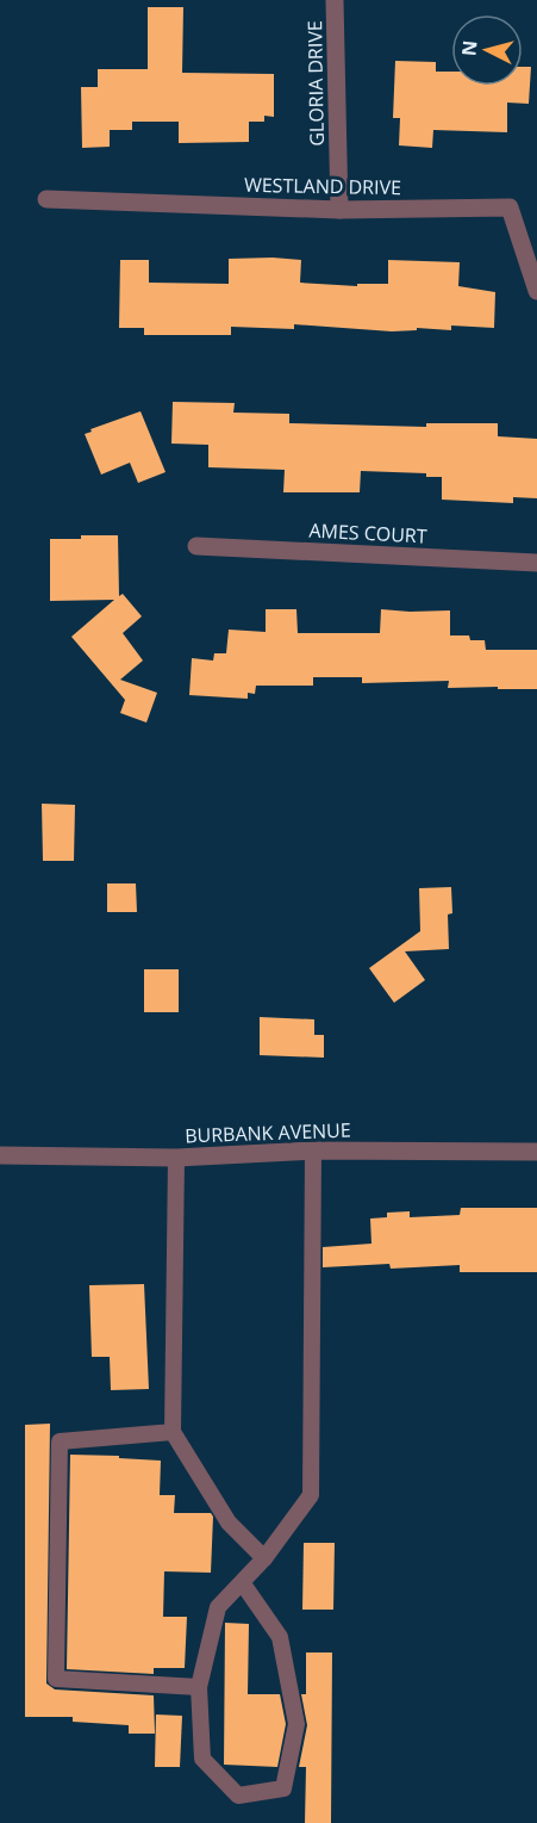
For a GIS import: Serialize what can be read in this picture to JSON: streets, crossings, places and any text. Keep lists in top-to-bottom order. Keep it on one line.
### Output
{"streets":{"street":["GLORIA DRIVE","WESTLAND DRIVE","AMES COURT","BURBANK AVENUE"]},"crossings":[["GLORIA DRIVE","WESTLAND DRIVE"]],"north":"left"}
